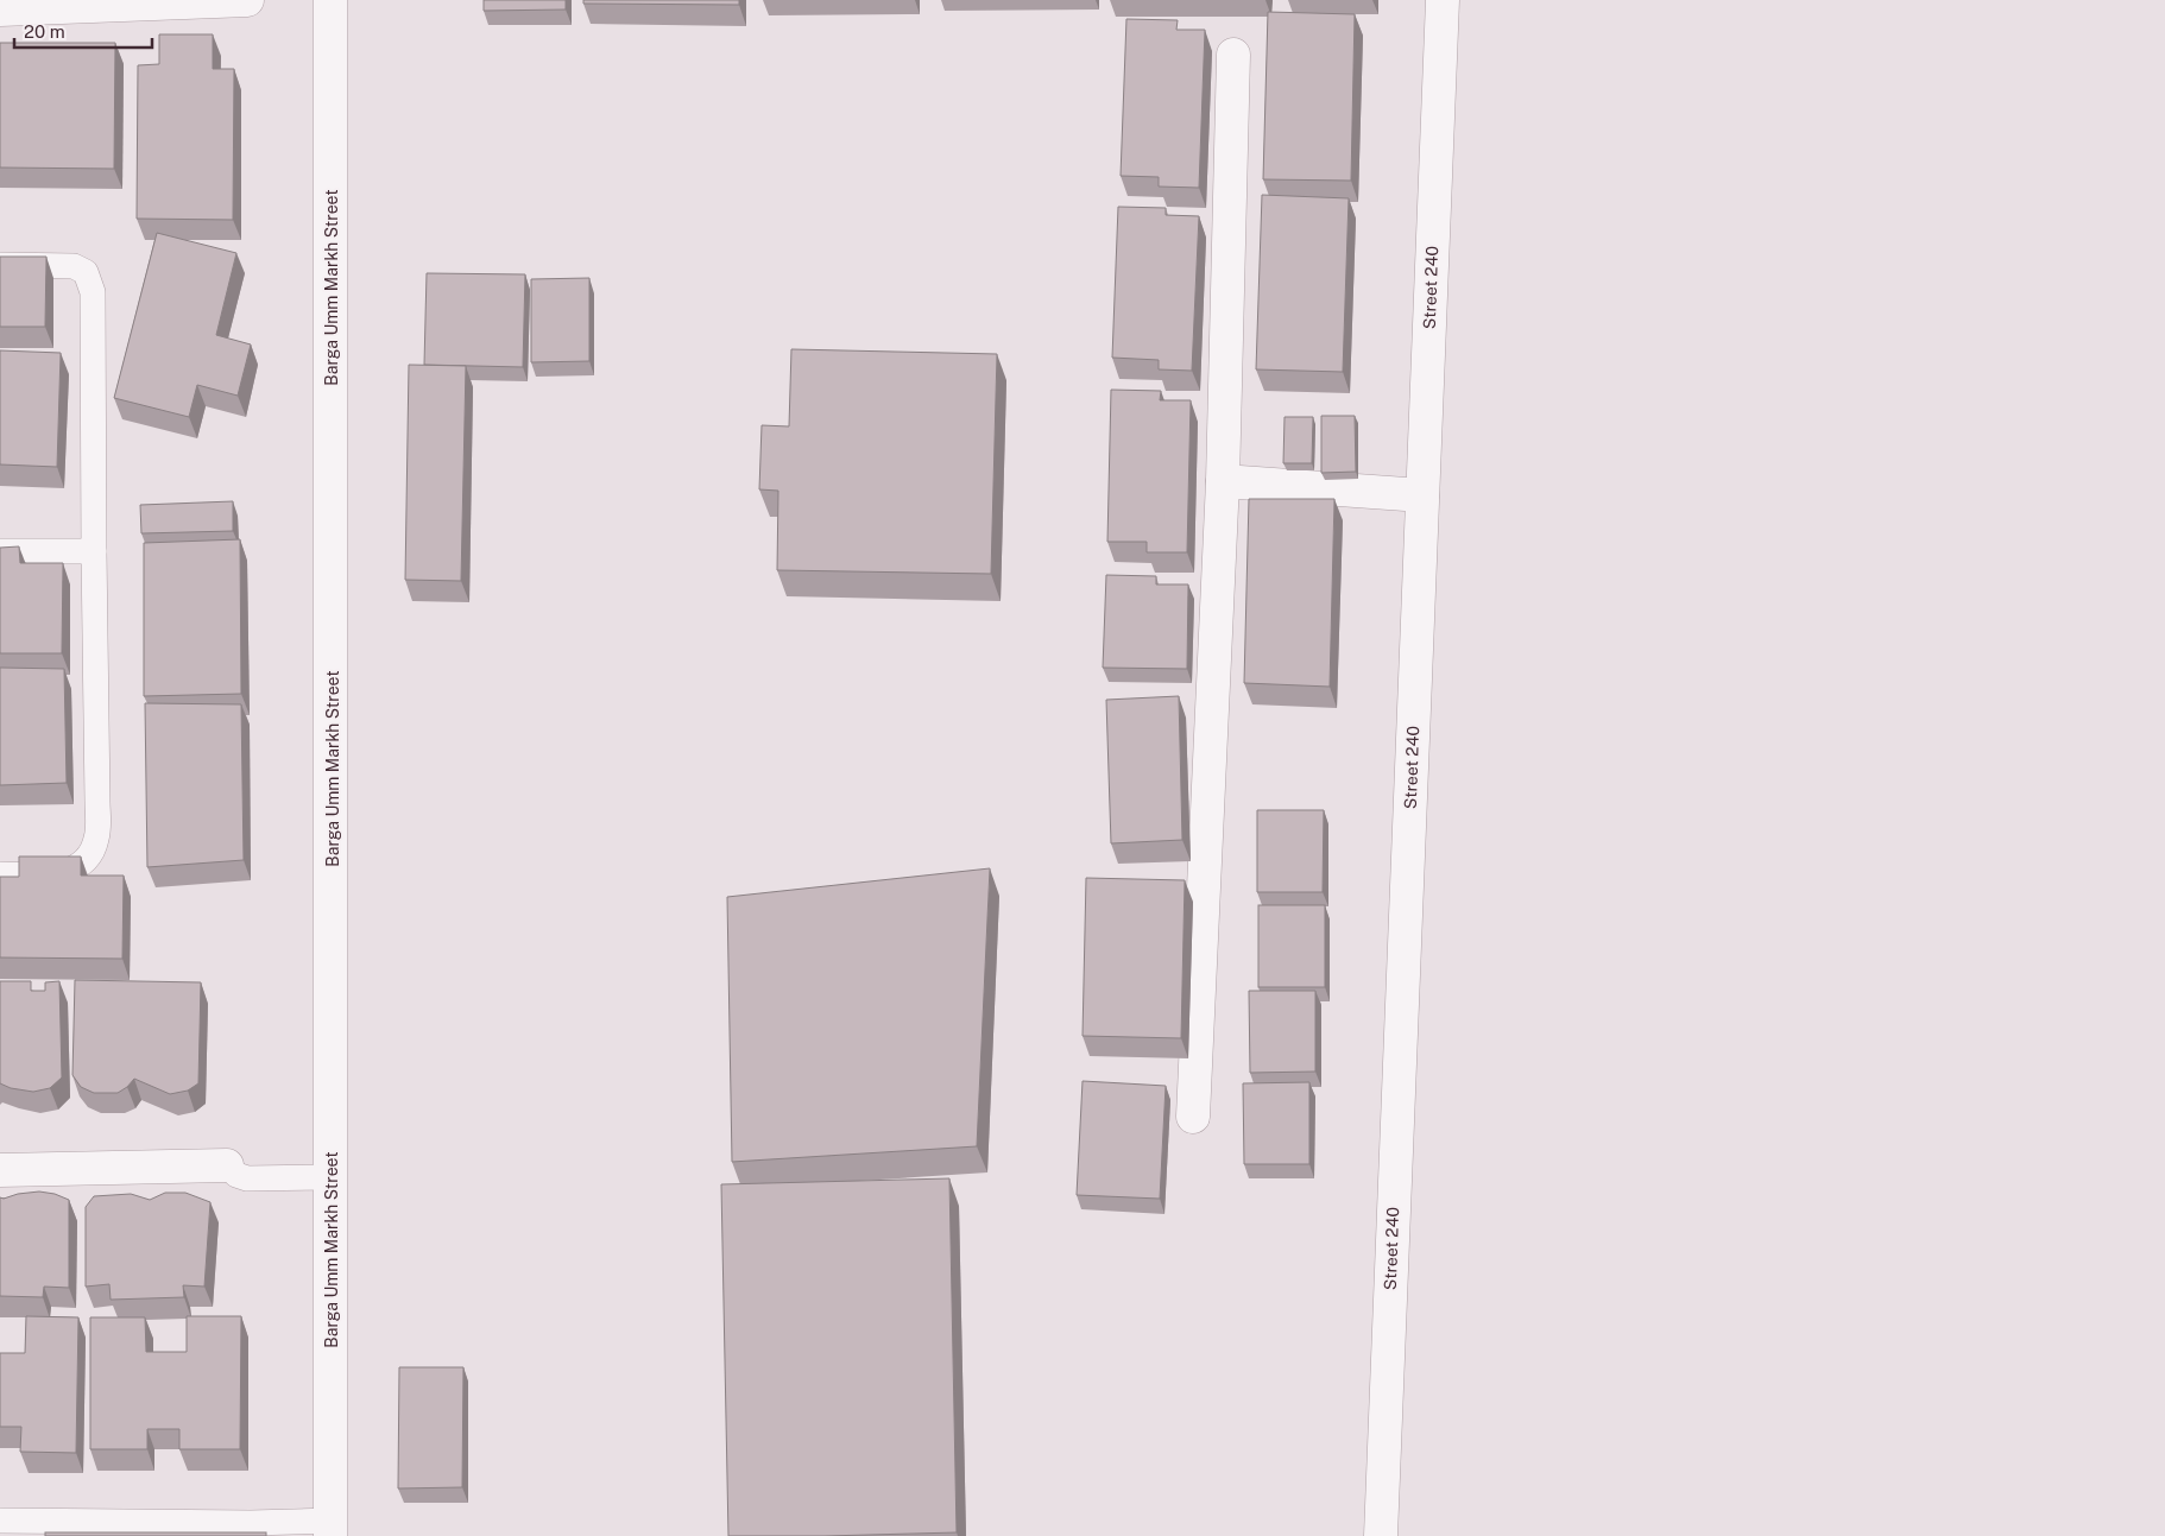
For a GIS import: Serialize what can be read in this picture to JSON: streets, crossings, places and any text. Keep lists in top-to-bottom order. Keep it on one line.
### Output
{"streets":{"street":["Barga Umm Markh Street","Street 240"]},"scale_bar":"20 m"}
